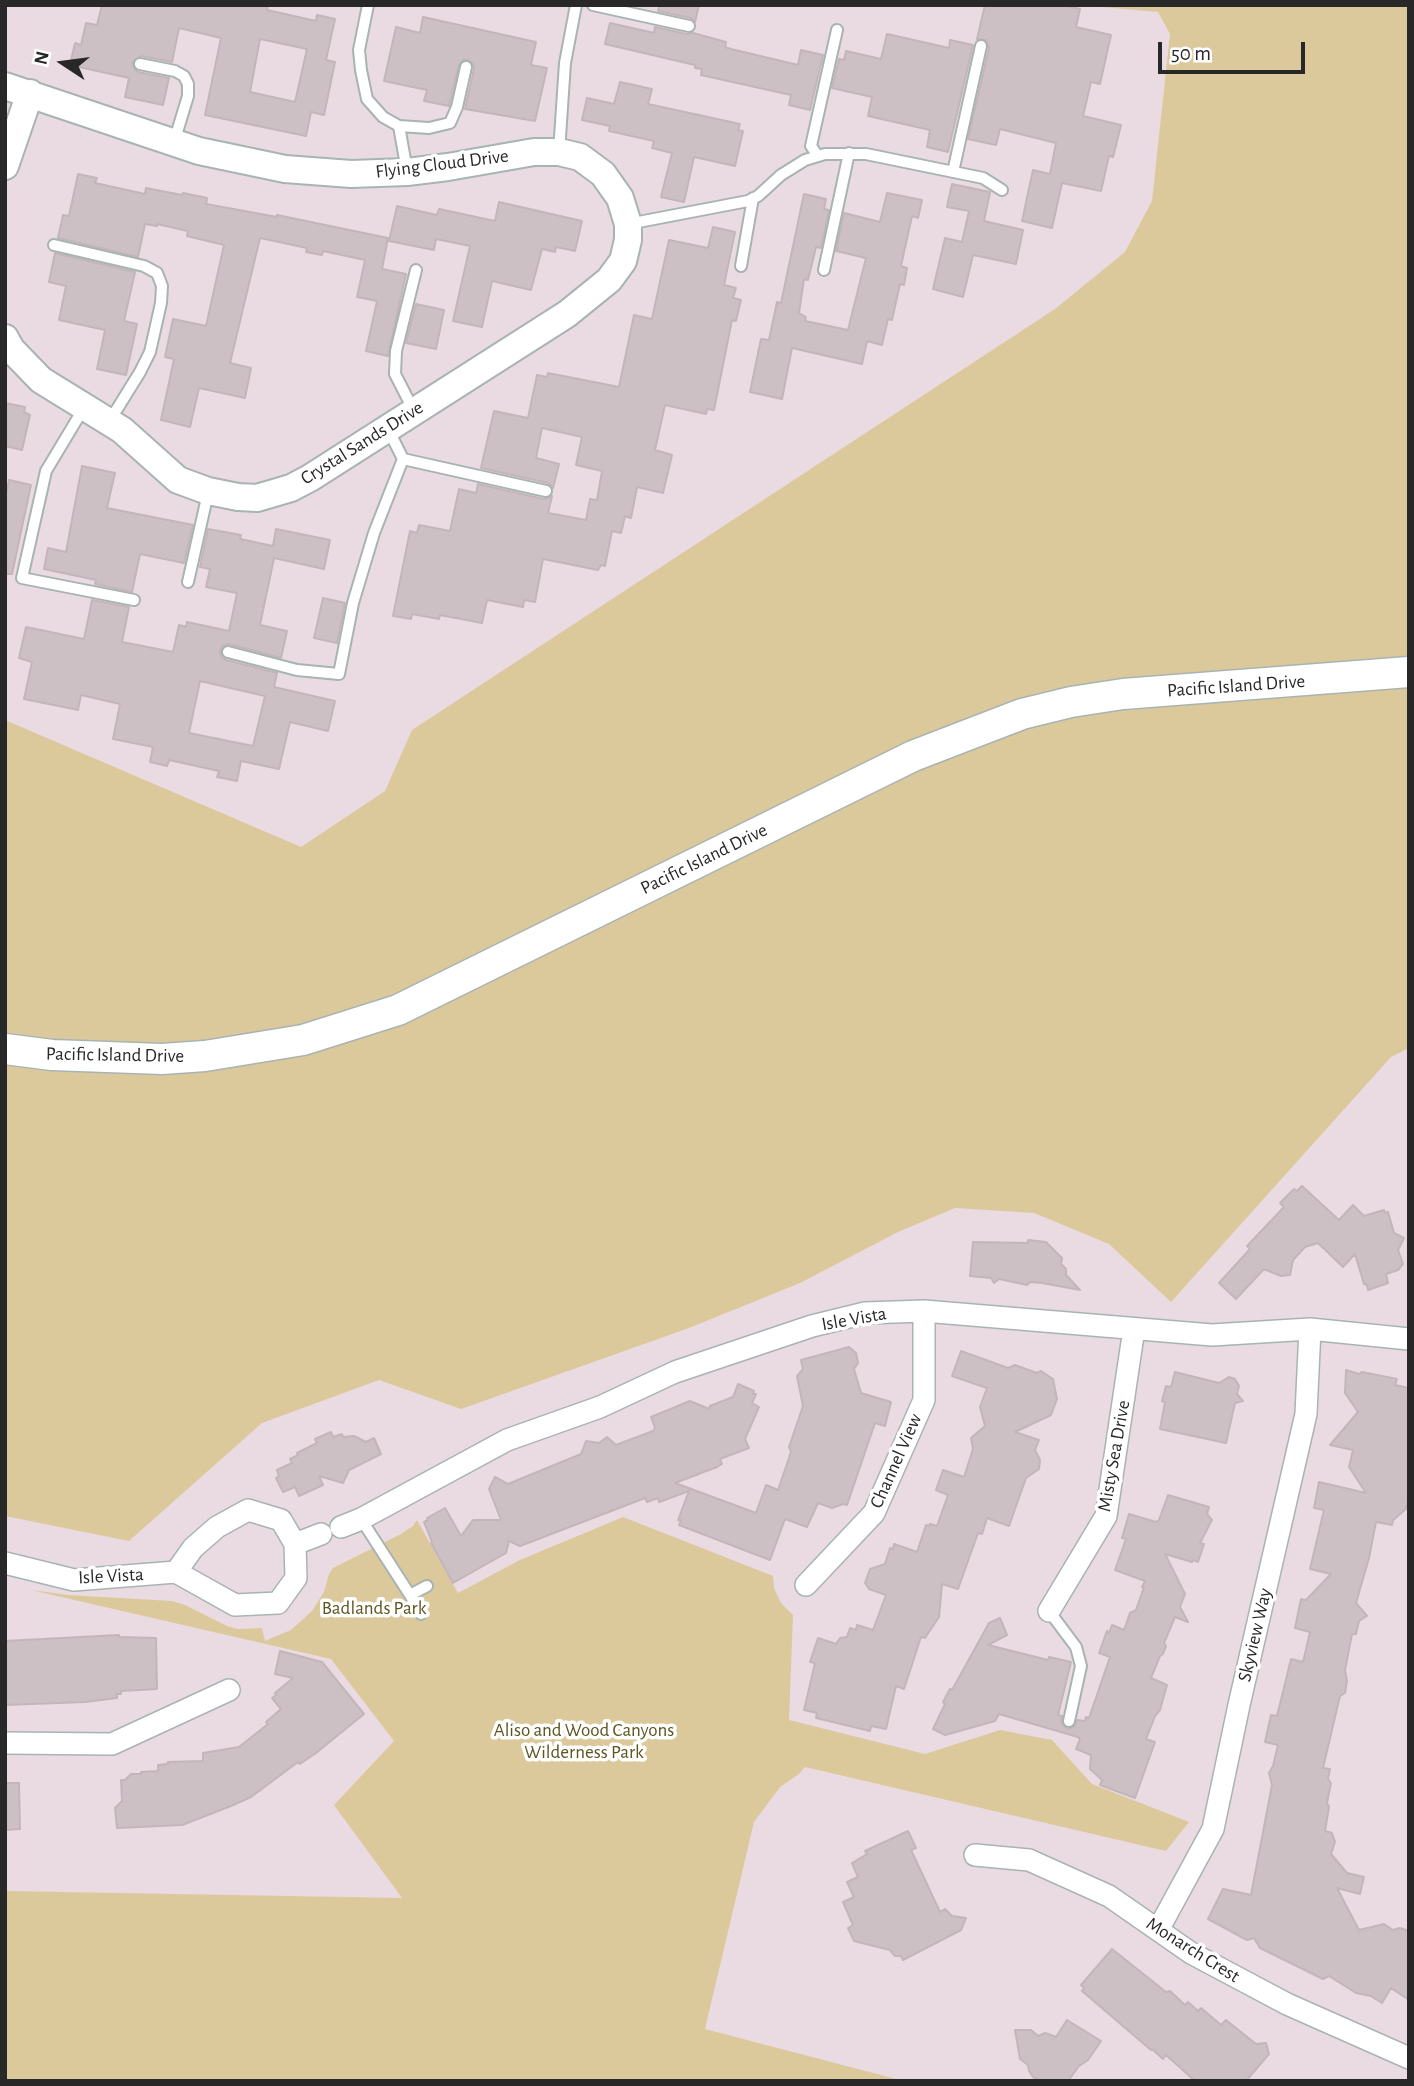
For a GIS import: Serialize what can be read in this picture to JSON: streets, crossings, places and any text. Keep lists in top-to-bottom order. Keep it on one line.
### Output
{"streets":{"main road":["Pacific Island Drive"],"street":["Flying Cloud Drive","Crystal Sands Drive","Isle Vista","Misty Sea Drive","Channel View","Skyview Way","Monarch Crest"]},"crossings":[["Flying Cloud Drive","Crystal Sands Drive"],["Isle Vista","Misty Sea Drive"],["Isle Vista","Channel View"],["Isle Vista","Skyview Way"],["Skyview Way","Monarch Crest"]],"parks":["Badlands Park","Aliso and Wood Canyons Wilderness Park"],"scale_bar":"50 m","north":"left"}
